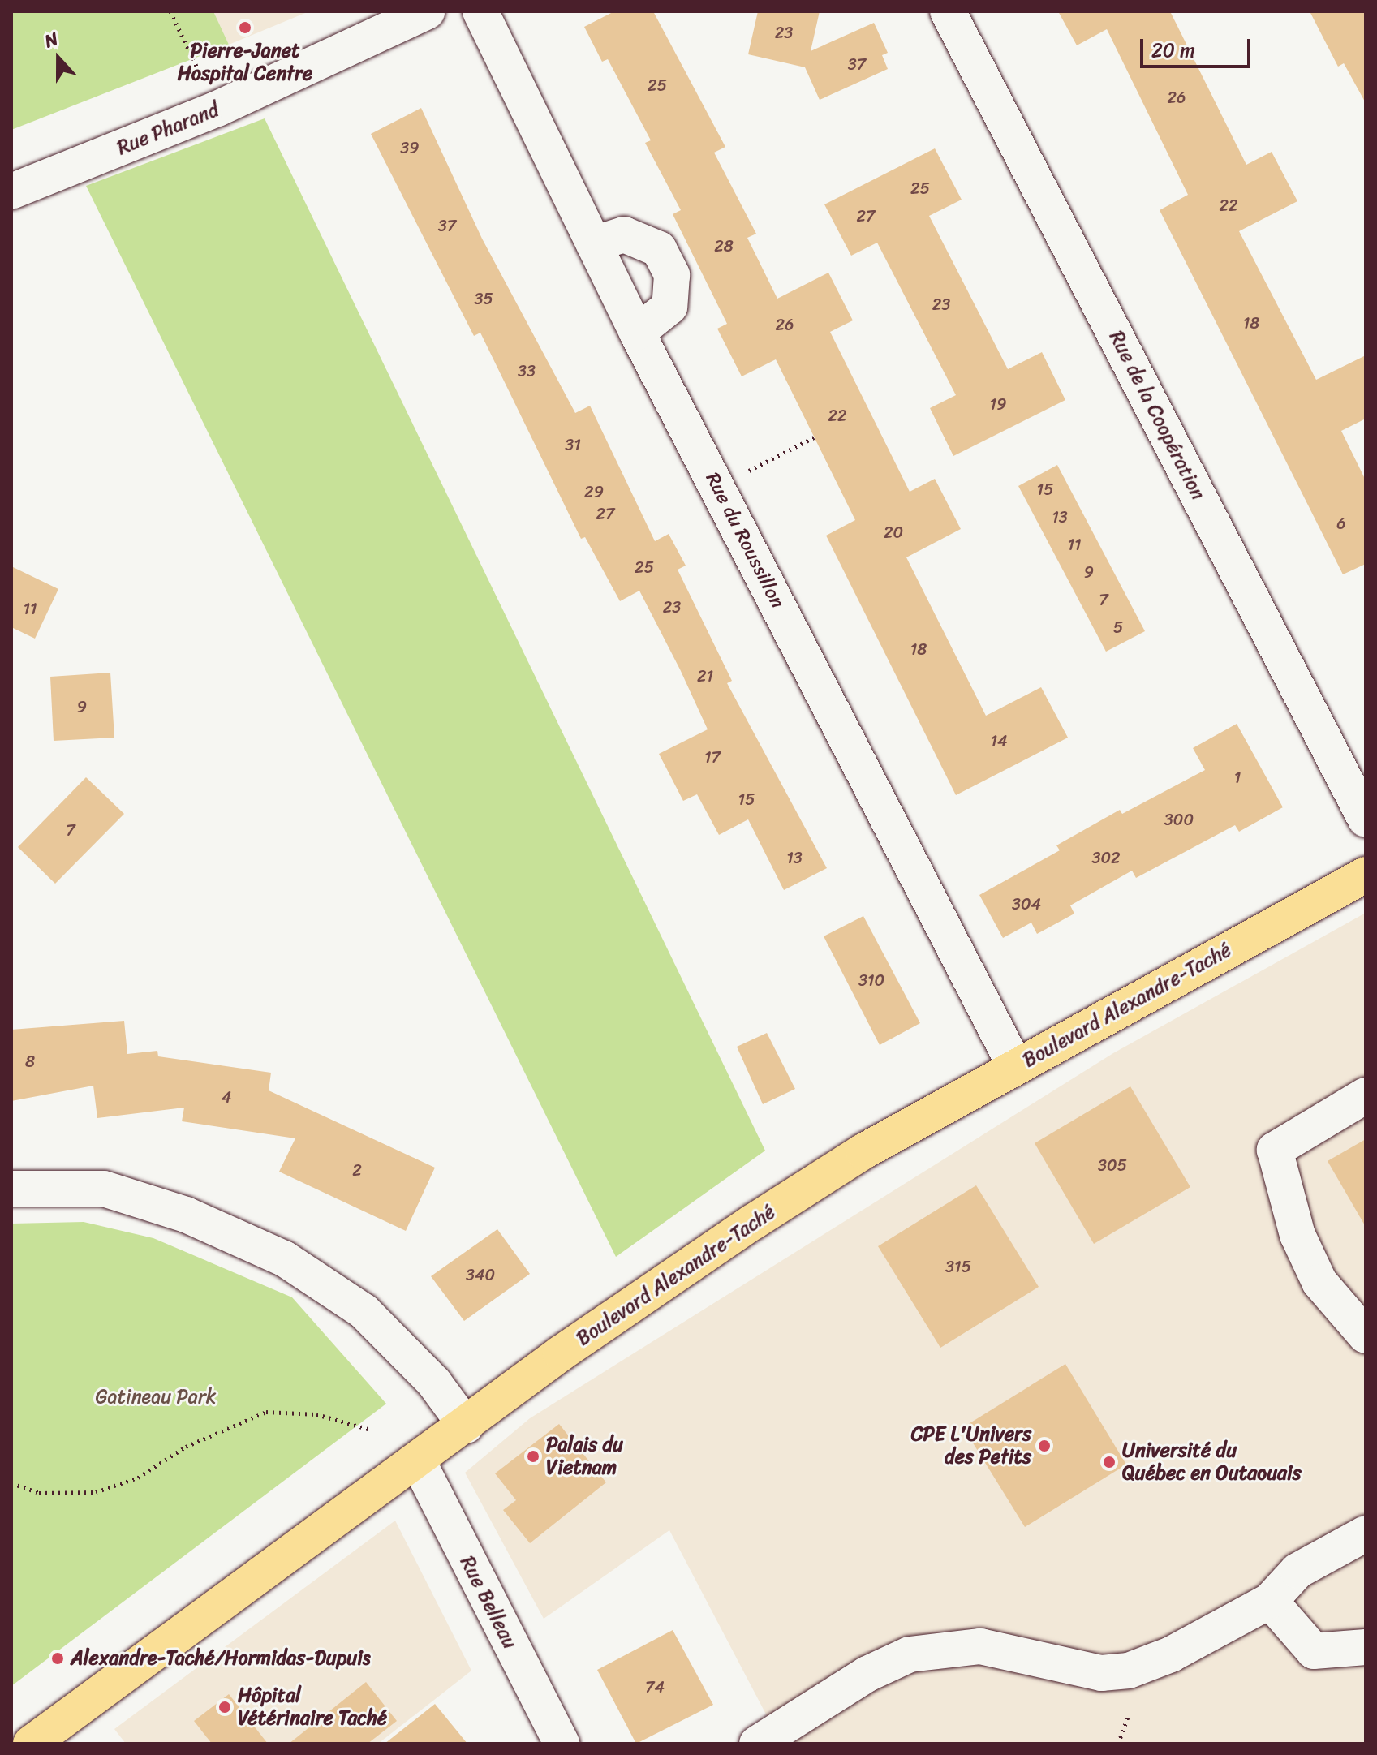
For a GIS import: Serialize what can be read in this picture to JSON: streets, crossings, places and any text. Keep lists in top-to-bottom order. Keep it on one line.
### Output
{"streets":{"main road":["Boulevard Alexandre-Taché"],"street":["Rue Pharand","Rue de la Coopération","Rue du Roussillon","Rue Belleau"]},"crossings":[["Rue du Roussillon","Boulevard Alexandre-Taché"],["Boulevard Alexandre-Taché","Rue Belleau"]],"parks":["Gatineau Park"],"places":["Pierre-Janet Hospital Centre","CPE L'Univers des Petits","Palais du Vietnam","Université du Québec en Outaouais","Alexandre-Taché/Hormidas-Dupuis","Hôpital Vétérinaire Taché"],"house_numbers":["23","37","25","26","39","25","22","27","37","28","35","23","18","26","33","19","22","31","15","29","27","13","6","20","11","25","9","7","23","11","5","18","21","9","14","17","1","15","300","7","13","302","304","310","8","4","305","2","315","340","74"],"scale_bar":"20 m","north":"top"}
